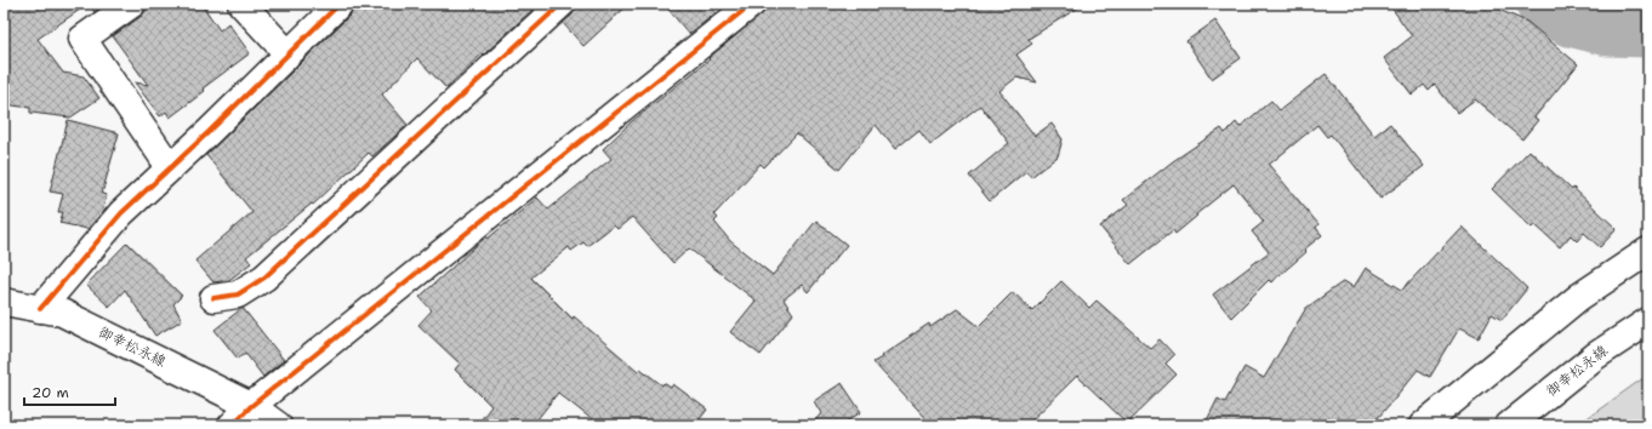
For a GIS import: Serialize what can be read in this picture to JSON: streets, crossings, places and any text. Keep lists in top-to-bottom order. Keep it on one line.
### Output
{"streets":{"street":["御幸松永線"]},"scale_bar":"20 m"}
